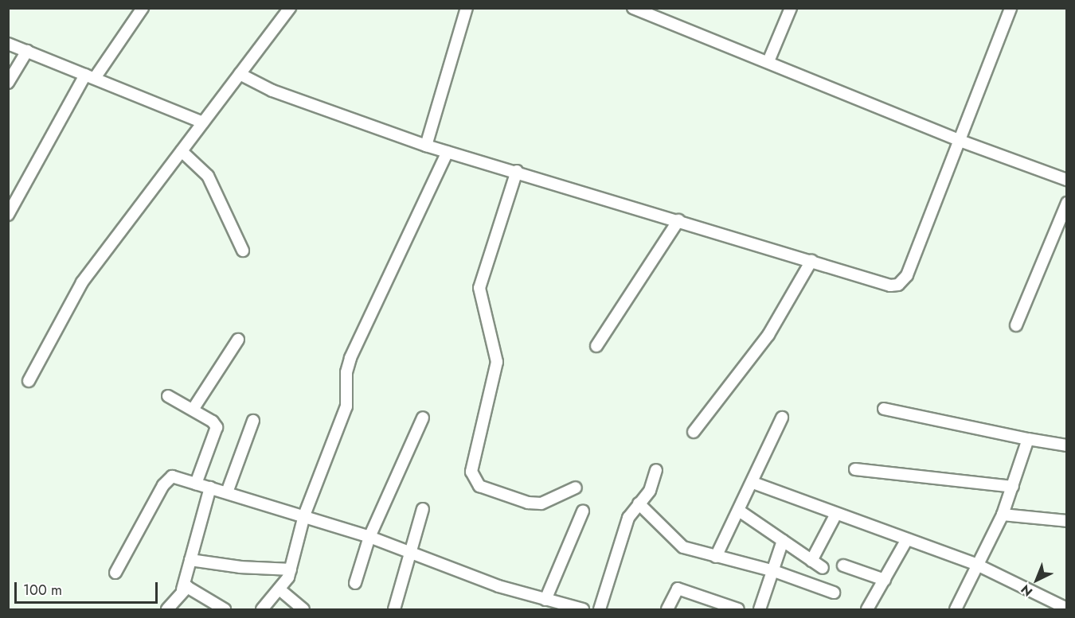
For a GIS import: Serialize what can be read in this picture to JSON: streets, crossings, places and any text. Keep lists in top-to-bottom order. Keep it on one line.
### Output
{"scale_bar":"100 m","north":"bottom left"}
